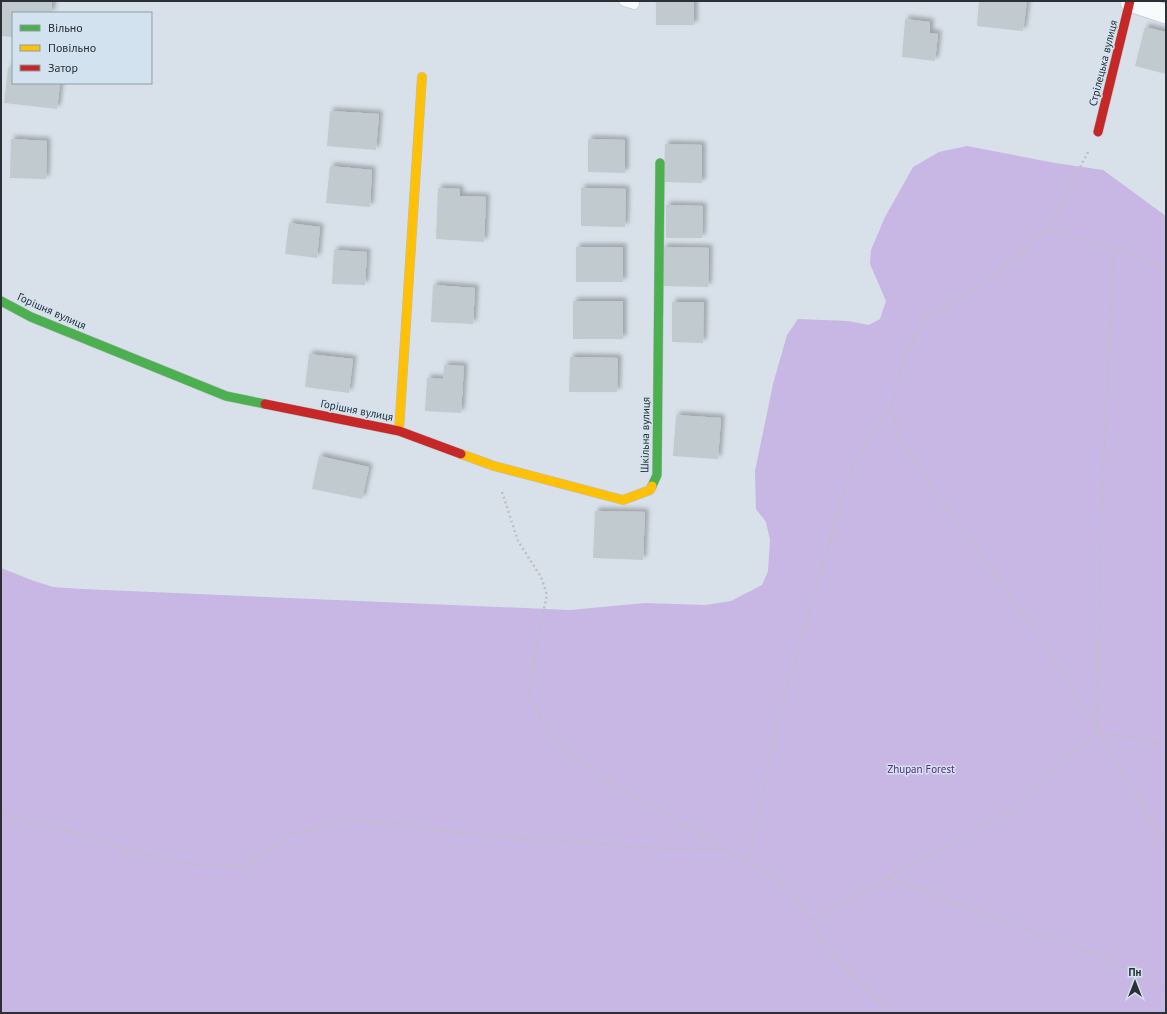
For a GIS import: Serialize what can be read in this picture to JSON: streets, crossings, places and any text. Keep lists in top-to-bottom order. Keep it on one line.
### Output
{"streets":{"street":["Стрілецька вулиця","Горішня вулиця","Шкільна вулиця"]},"crossings":[["Горішня вулиця","Шкільна вулиця"]],"parks":["Zhupan Forest"],"legend":["Вільно","Повільно","Затор"],"north":"top"}
